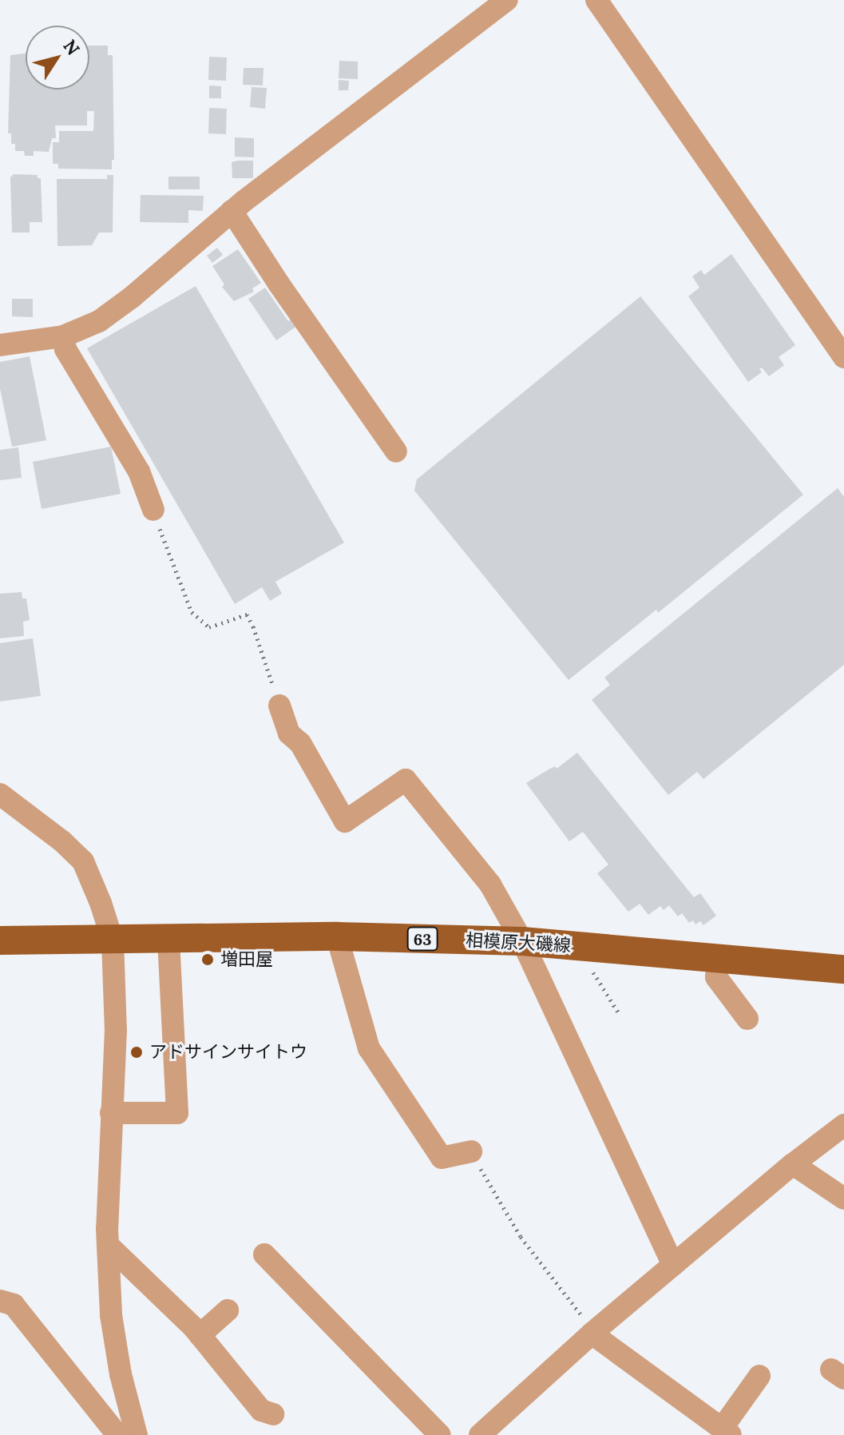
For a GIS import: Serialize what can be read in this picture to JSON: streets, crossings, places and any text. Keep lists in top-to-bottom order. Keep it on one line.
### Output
{"streets":{"main road":["63","相模原大磯線"]},"places":["増田屋","アドサインサイトウ"],"north":"top right"}
